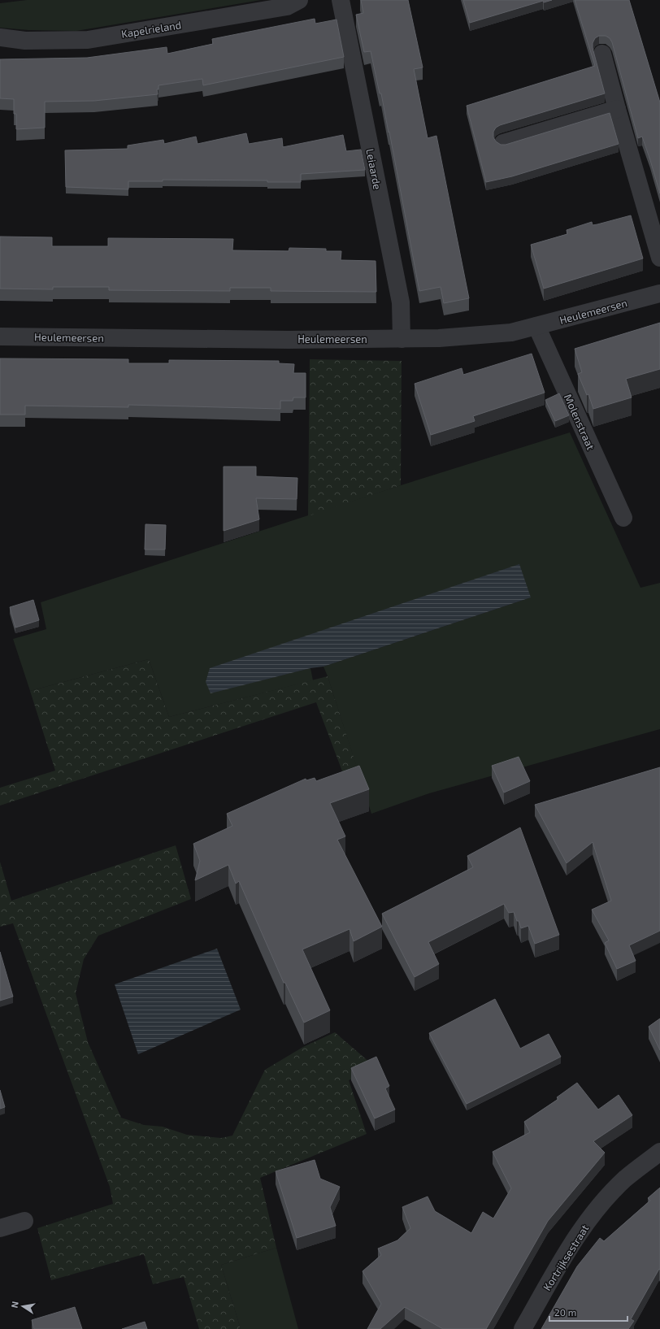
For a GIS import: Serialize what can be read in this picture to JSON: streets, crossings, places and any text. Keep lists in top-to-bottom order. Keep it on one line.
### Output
{"streets":{"street":["Kapelrieland","Leiaarde","Heulemeersen","Molenstraat","Kortrijksestraat"]},"crossings":[["Leiaarde","Heulemeersen"],["Heulemeersen","Molenstraat"]],"scale_bar":"20 m","north":"left"}
